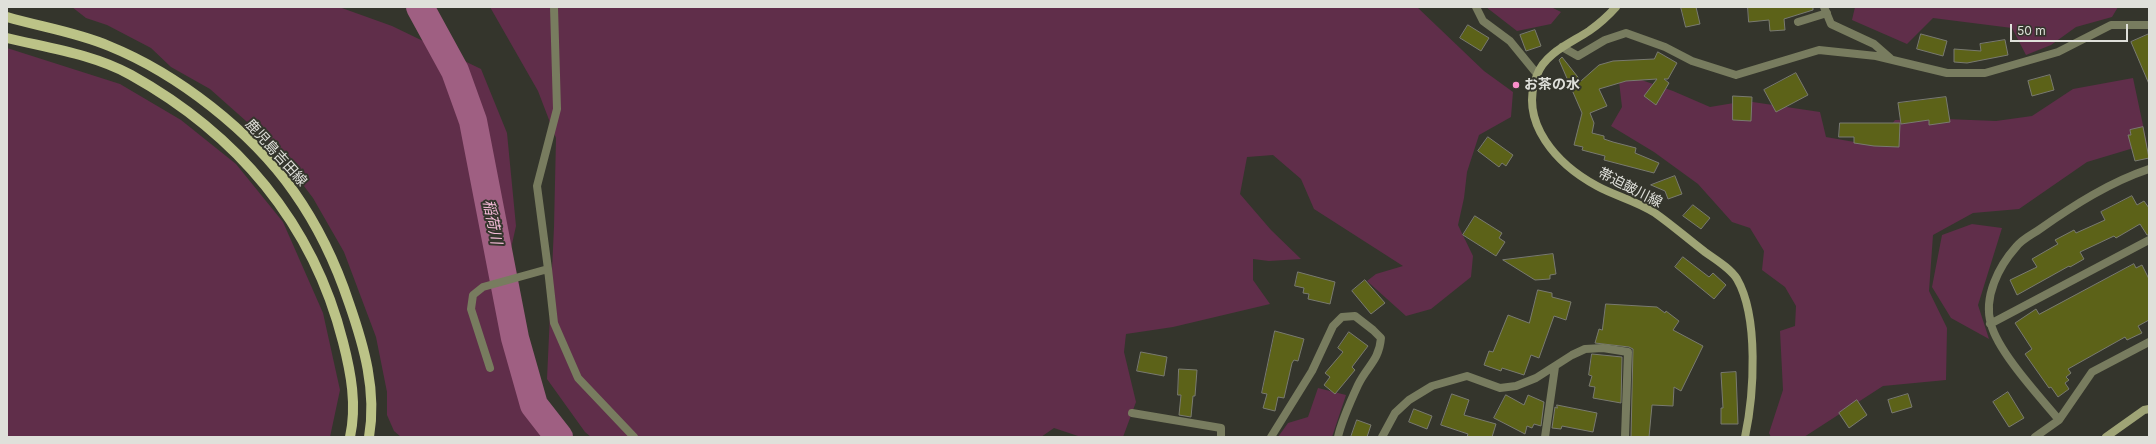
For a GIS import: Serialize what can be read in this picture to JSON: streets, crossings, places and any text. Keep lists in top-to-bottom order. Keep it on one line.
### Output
{"streets":{"main road":["鹿児島吉田線"],"street":["帯迫皷川線"]},"water":["稲荷川"],"places":["お茶の水"],"scale_bar":"50 m"}
